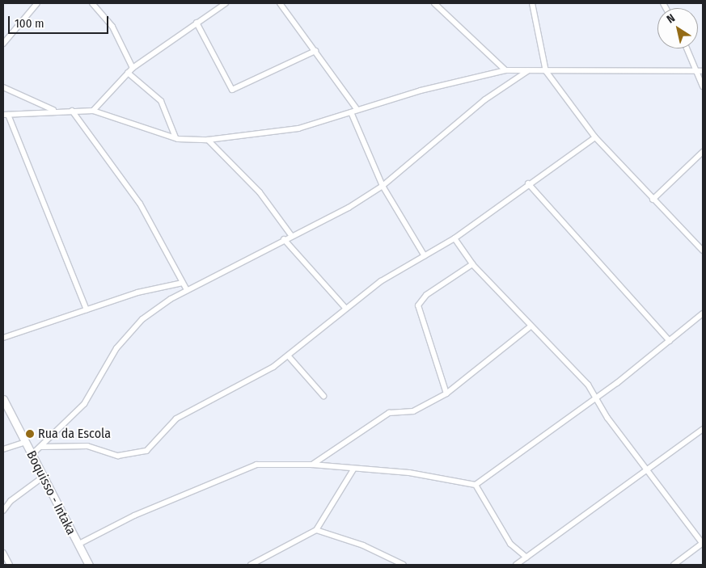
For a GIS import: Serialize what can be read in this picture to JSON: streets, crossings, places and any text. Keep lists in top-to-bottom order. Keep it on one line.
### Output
{"streets":{"street":["Boquisso - Intaka"]},"places":["Rua da Escola"],"scale_bar":"100 m","north":"top left"}
